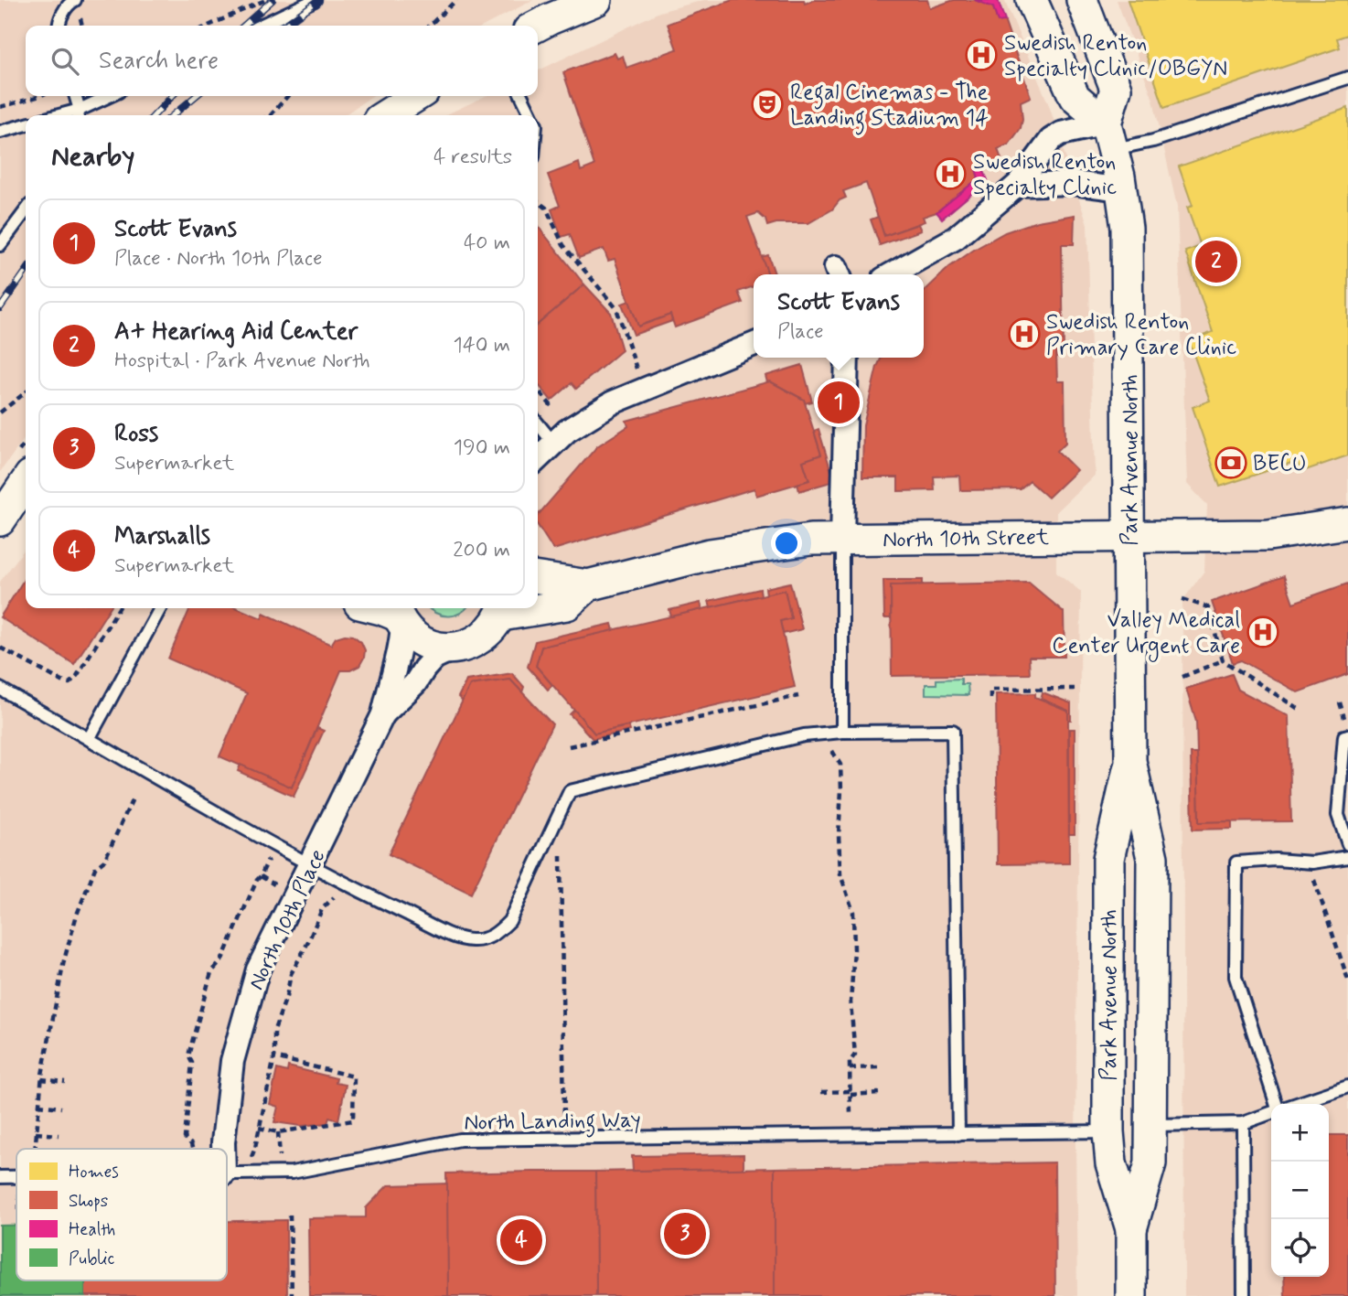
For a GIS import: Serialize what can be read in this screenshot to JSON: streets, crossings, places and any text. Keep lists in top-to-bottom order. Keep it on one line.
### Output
{"streets":{"street":["Park Avenue North","North 10th Street","North 10th Place"],"lane":["North Landing Way"]},"crossings":[["Park Avenue North","North 10th Street"],["Park Avenue North","North Landing Way"]],"places":{"hospital":["Swedish Renton Specialty Clinic/OBGYN","Swedish Renton Specialty Clinic","Swedish Renton Primary Care Clinic","Valley Medical Center Urgent Care"],"theatre":["Regal Cinemas - The Landing Stadium 14"],"bank":["BECU"]},"legend":["Homes","Shops","Health","Public"],"page":{"search":"Search here","heading":["Nearby","4 results"],"list":[{"mark":"1","name":"Scott Evans","note":"Place · North 10th Place","value":"40 m"},{"mark":"2","name":"A+ Hearing Aid Center","note":"Hospital · Park Avenue North","value":"140 m"},{"mark":"3","name":"Ross","note":"Supermarket","value":"190 m"},{"mark":"4","name":"Marshalls","note":"Supermarket","value":"200 m"}],"pins":["2","1","3","4"],"popup":["Scott Evans","Place"],"map_buttons":["+","−"]}}
